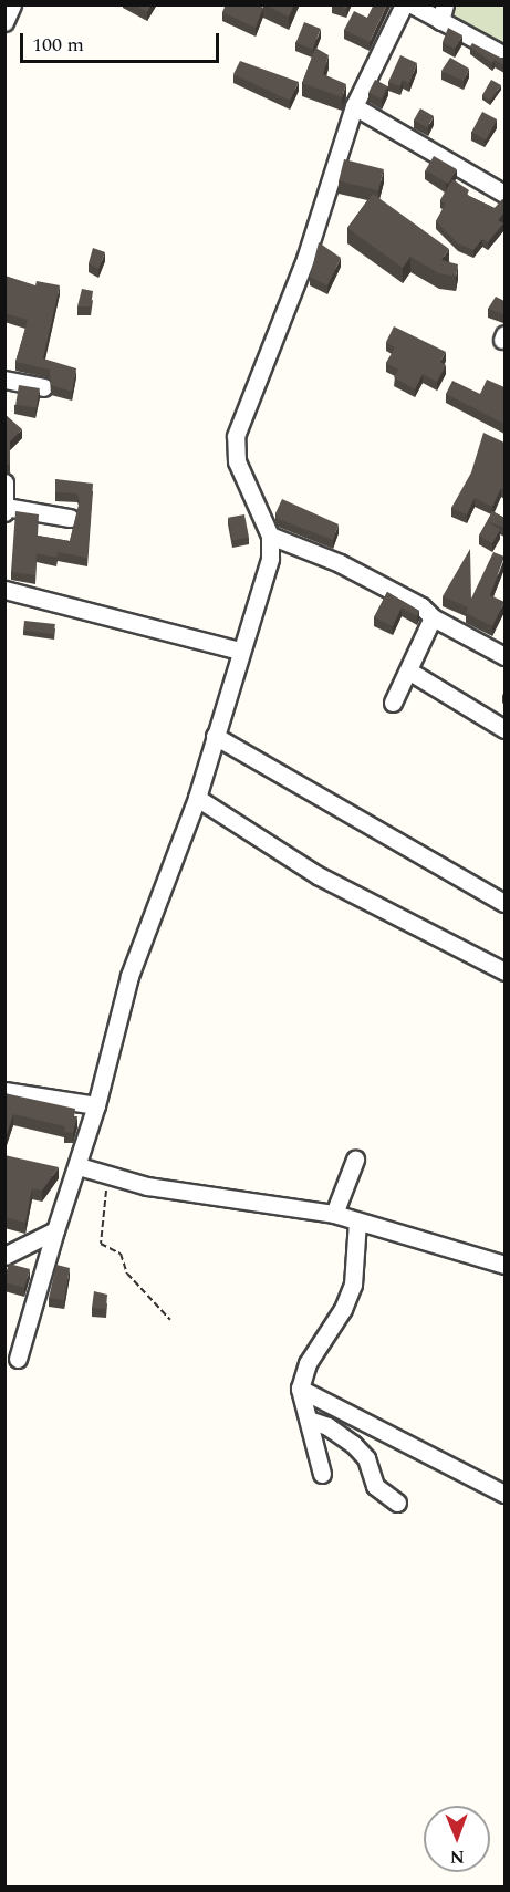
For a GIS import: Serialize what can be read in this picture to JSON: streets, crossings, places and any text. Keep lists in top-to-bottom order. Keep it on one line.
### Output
{"scale_bar":"100 m","north":"bottom"}
